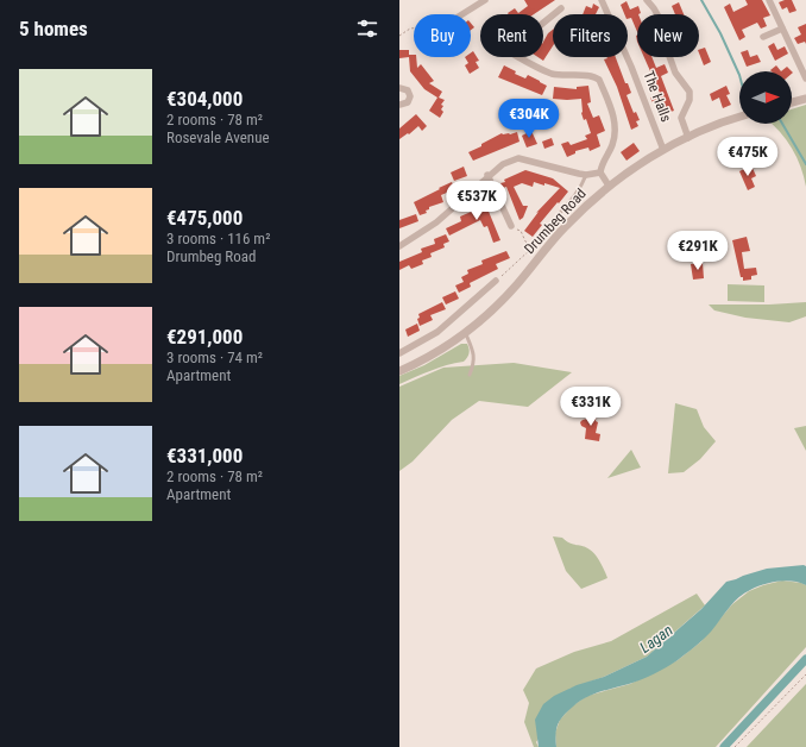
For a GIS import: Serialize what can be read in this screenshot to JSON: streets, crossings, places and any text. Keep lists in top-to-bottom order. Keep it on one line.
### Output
{"streets":{"street":["The Halls","Drumbeg Road"]},"crossings":[["The Halls","Drumbeg Road"]],"water":["Lagan"],"north":"right","page":{"heading":"5 homes","chip":["Buy","Rent","Filters","New"],"list":[{"name":"€304,000","note":"2 rooms · 78 m² · Rosevale Avenue"},{"name":"€475,000","note":"3 rooms · 116 m² · Drumbeg Road"},{"name":"€291,000","note":"3 rooms · 74 m² · Apartment"},{"name":"€331,000","note":"2 rooms · 78 m² · Apartment"}],"price":["€304K","€475K","€537K","€291K","€331K"]}}
